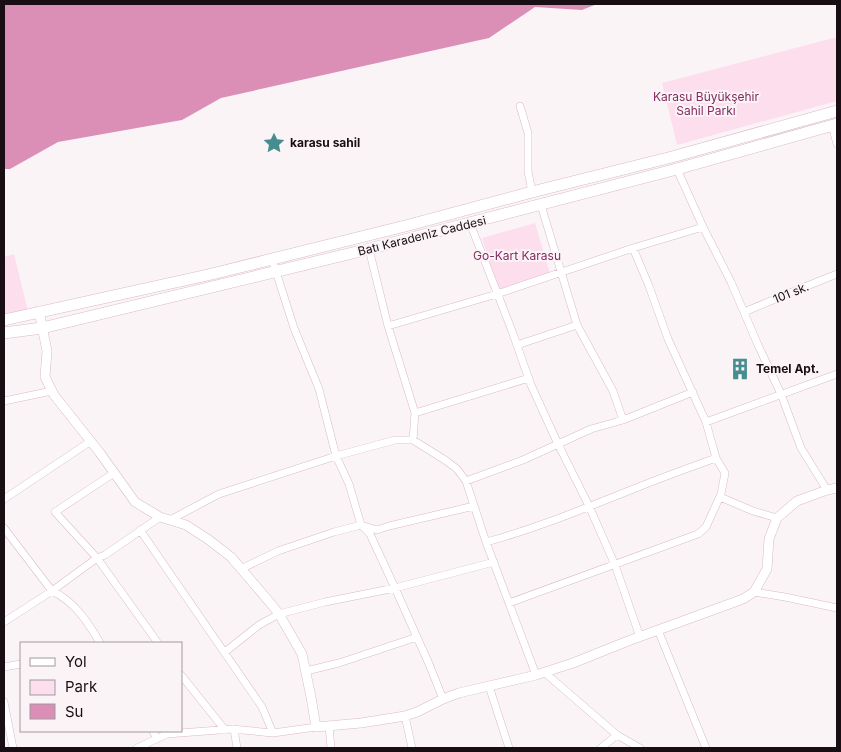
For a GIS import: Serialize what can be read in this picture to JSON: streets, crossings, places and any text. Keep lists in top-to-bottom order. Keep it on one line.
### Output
{"streets":{"main road":["Batı Karadeniz Caddesi"],"street":["101 sk."]},"parks":["Karasu Büyükşehir Sahil Parkı","Go-Kart Karasu"],"places":{"place":["karasu sahil"],"building":["Temel Apt."]},"legend":["Yol","Park","Su"]}
